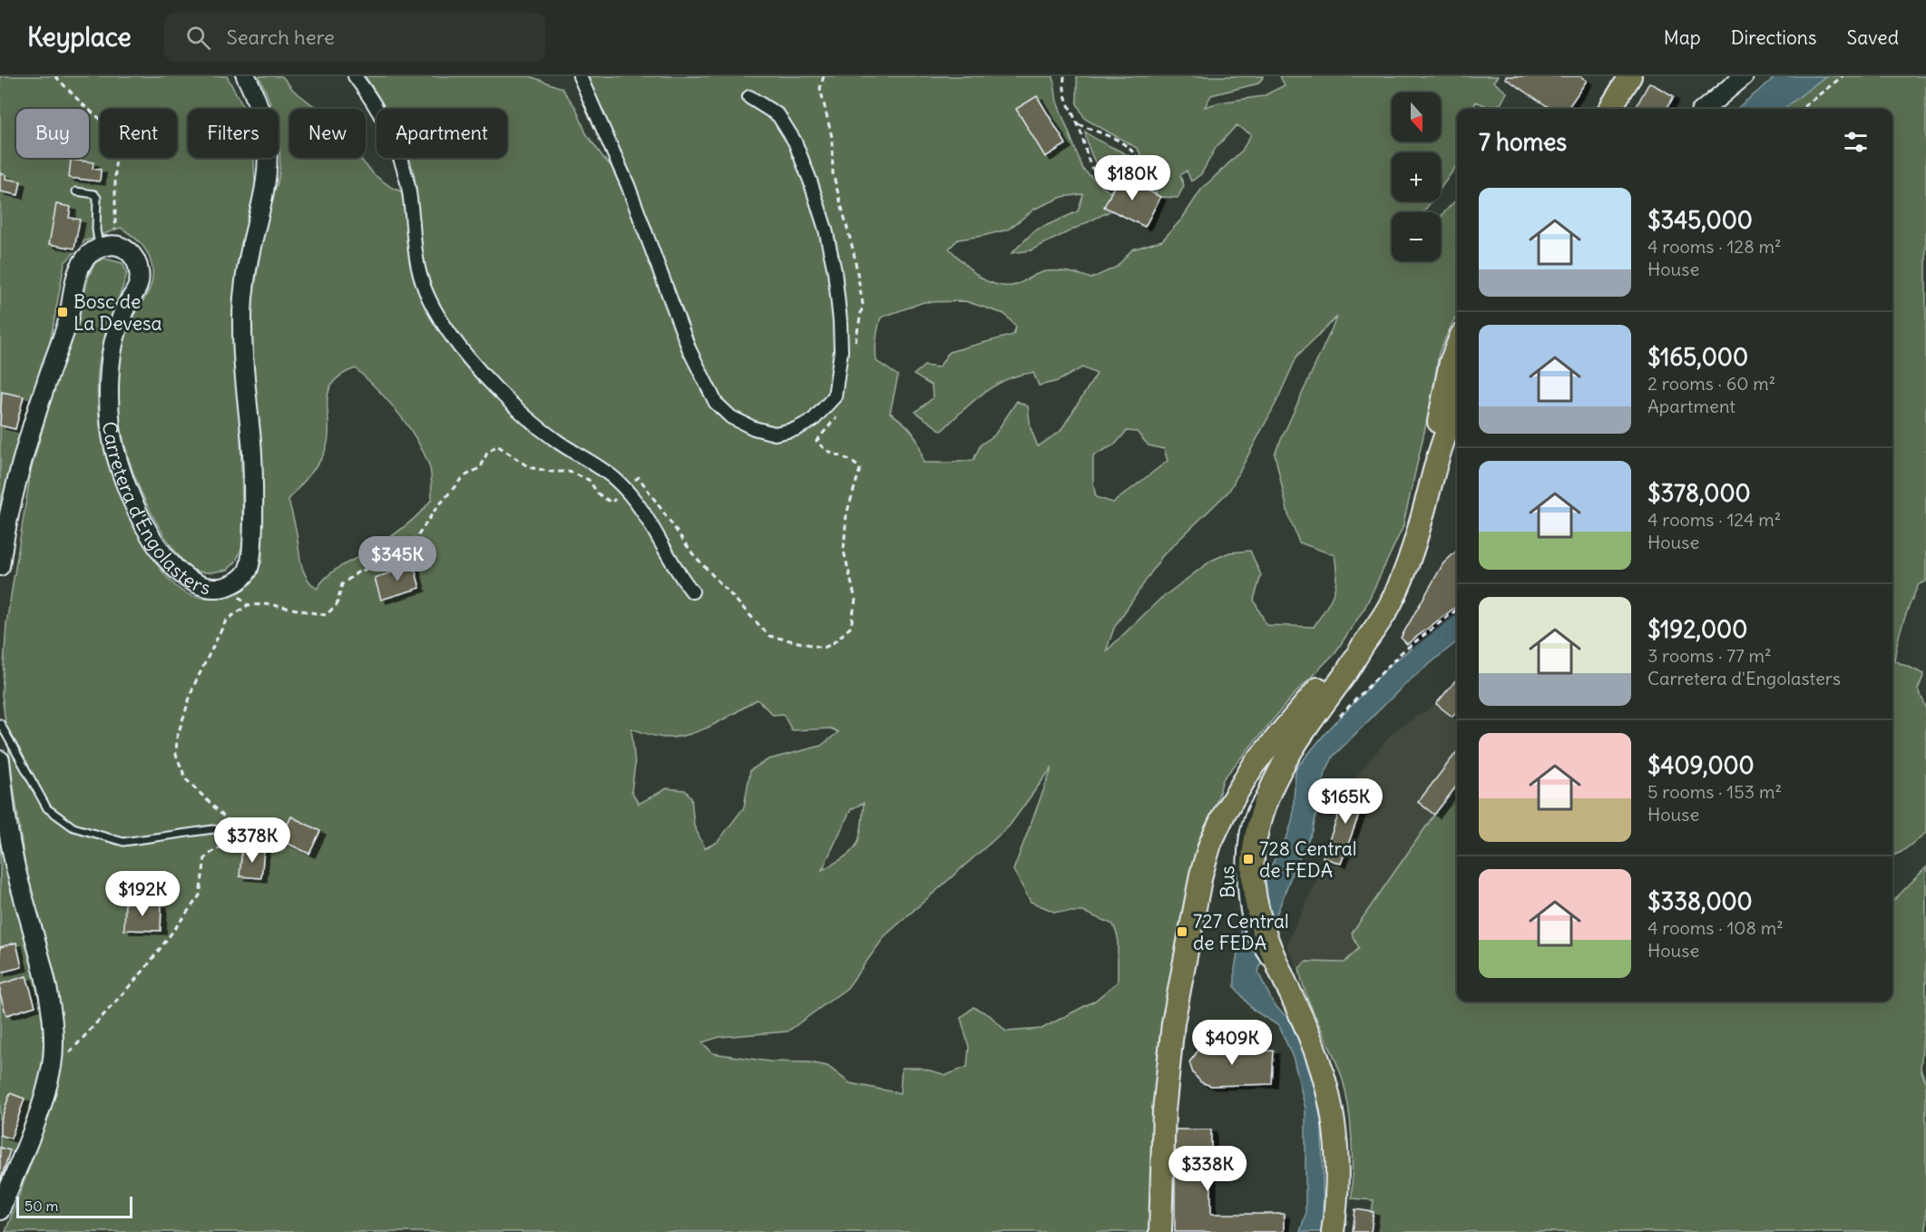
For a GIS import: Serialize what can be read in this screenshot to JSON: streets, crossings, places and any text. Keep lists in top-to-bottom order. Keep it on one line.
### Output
{"streets":{"main road":["Carretera d'Engolasters"]},"places":{"transit":["Bosc de La Devesa","728 Central de FEDA","727 Central de FEDA"]},"scale_bar":"50 m","north":"bottom","page":{"header":"Keyplace","search":"Search here","nav":["Map","Directions","Saved"],"map_buttons":["+","−"],"chip":["Buy","Rent","Filters","New","Apartment"],"heading":"7 homes","price":["$180K","$345K","$165K","$378K","$192K","$409K","$338K"],"list":[{"name":"$345,000","note":"4 rooms · 128 m² · House"},{"name":"$165,000","note":"2 rooms · 60 m² · Apartment"},{"name":"$378,000","note":"4 rooms · 124 m² · House"},{"name":"$192,000","note":"3 rooms · 77 m² · Carretera d'Engolasters"},{"name":"$409,000","note":"5 rooms · 153 m² · House"},{"name":"$338,000","note":"4 rooms · 108 m² · House"}],"scale":"50 m"}}
